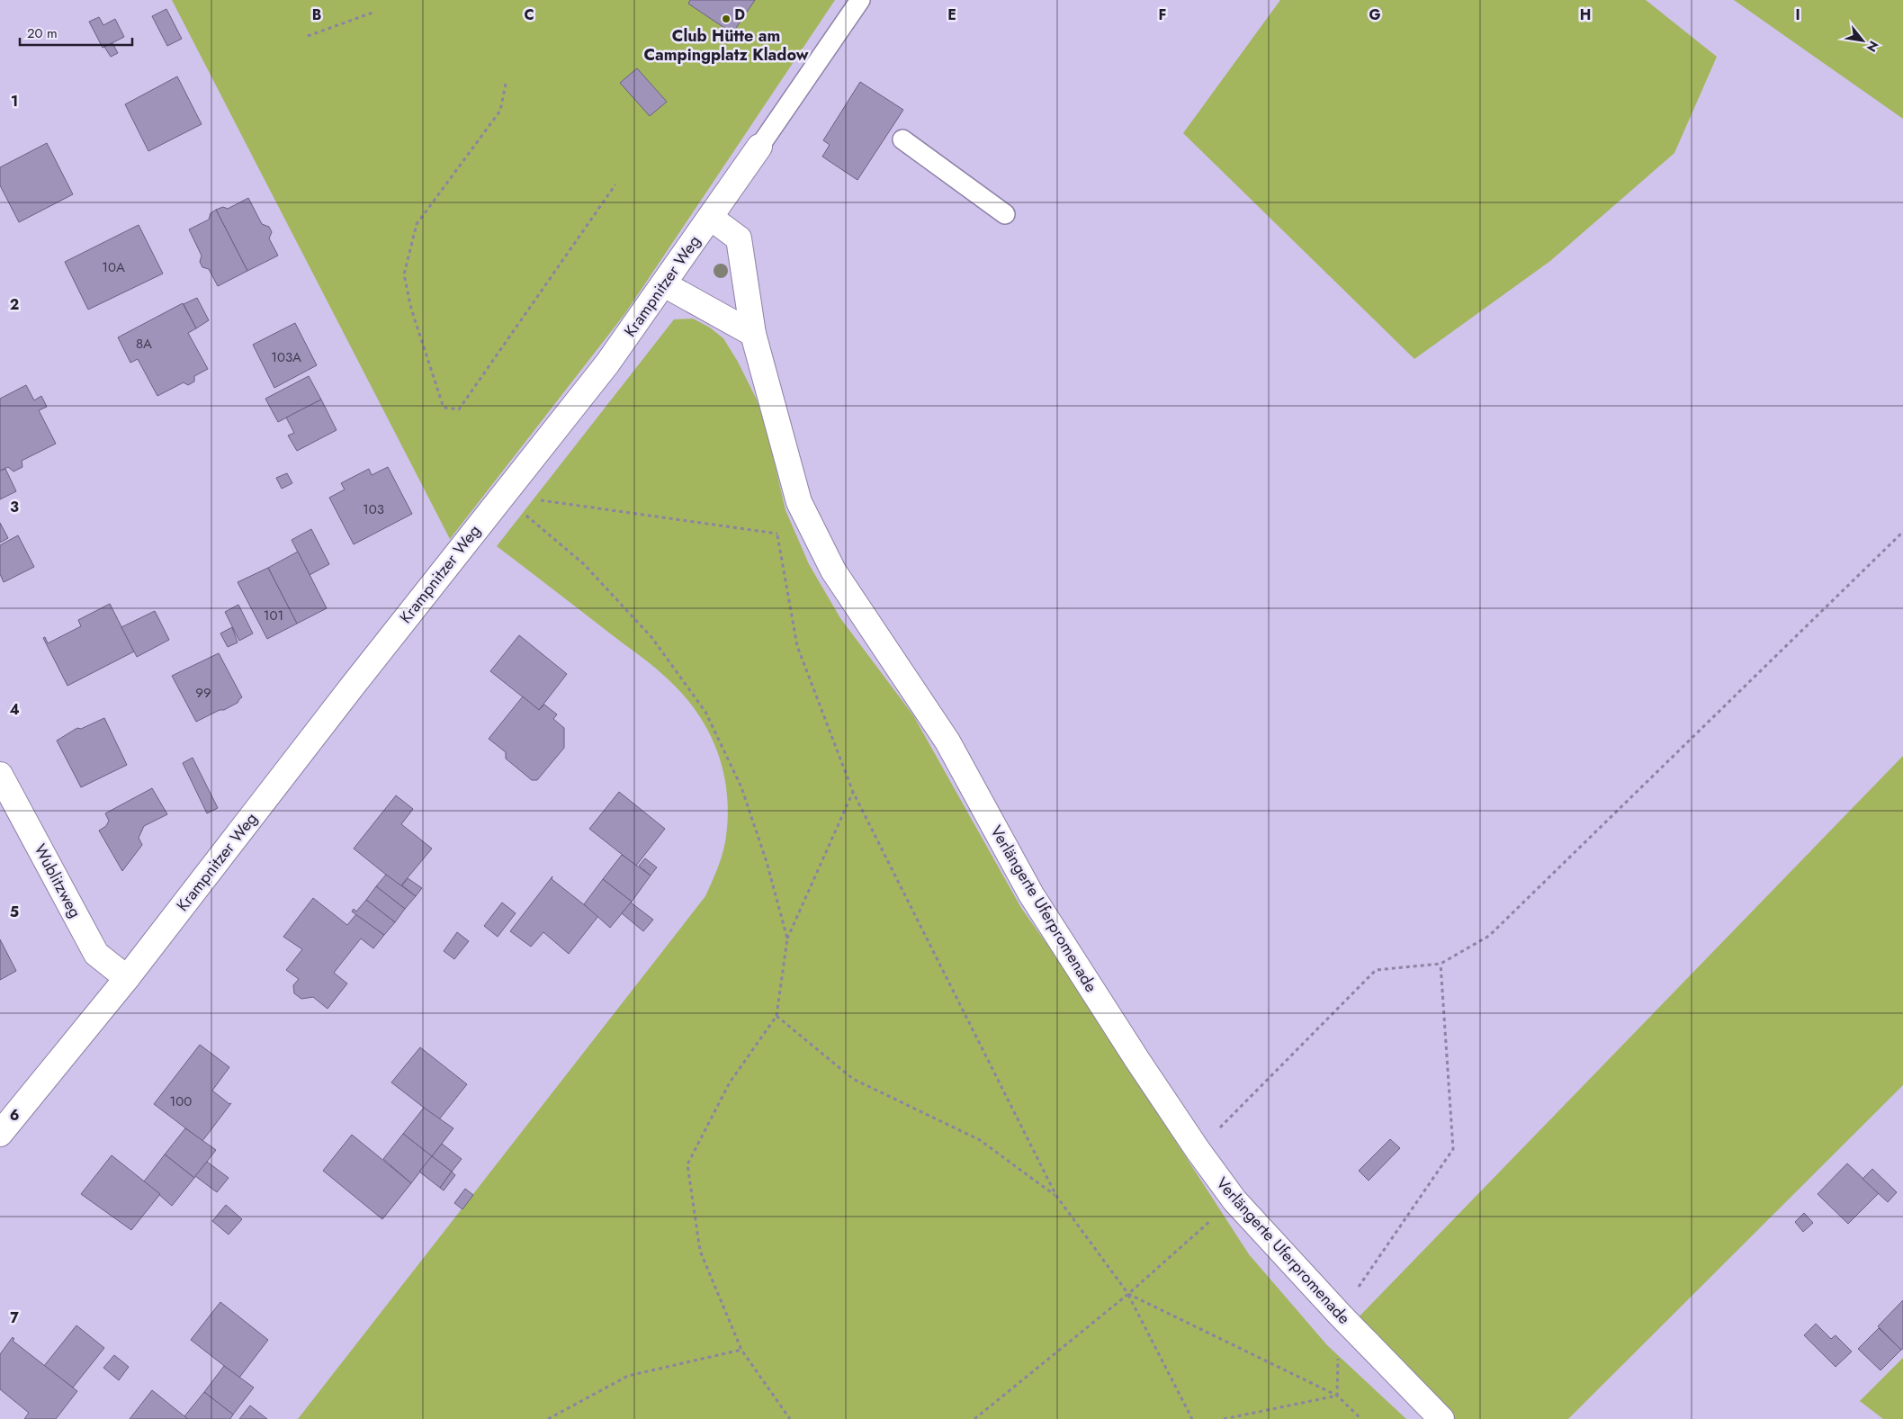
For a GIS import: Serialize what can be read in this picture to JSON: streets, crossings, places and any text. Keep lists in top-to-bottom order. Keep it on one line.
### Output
{"streets":{"street":["Krampnitzer Weg","Wublitzweg","Verlängerte Uferpromenade"]},"crossings":[["Krampnitzer Weg","Wublitzweg"],["Krampnitzer Weg","Verlängerte Uferpromenade"]],"places":["Club Hütte am Campingplatz Kladow"],"house_numbers":["10A","8A","103A","103","101","99","100"],"scale_bar":"20 m","north":"bottom right","grid":{"columns":["B","C","D","E","F","G","H","I"],"rows":["1","2","3","4","5","6","7"]}}
